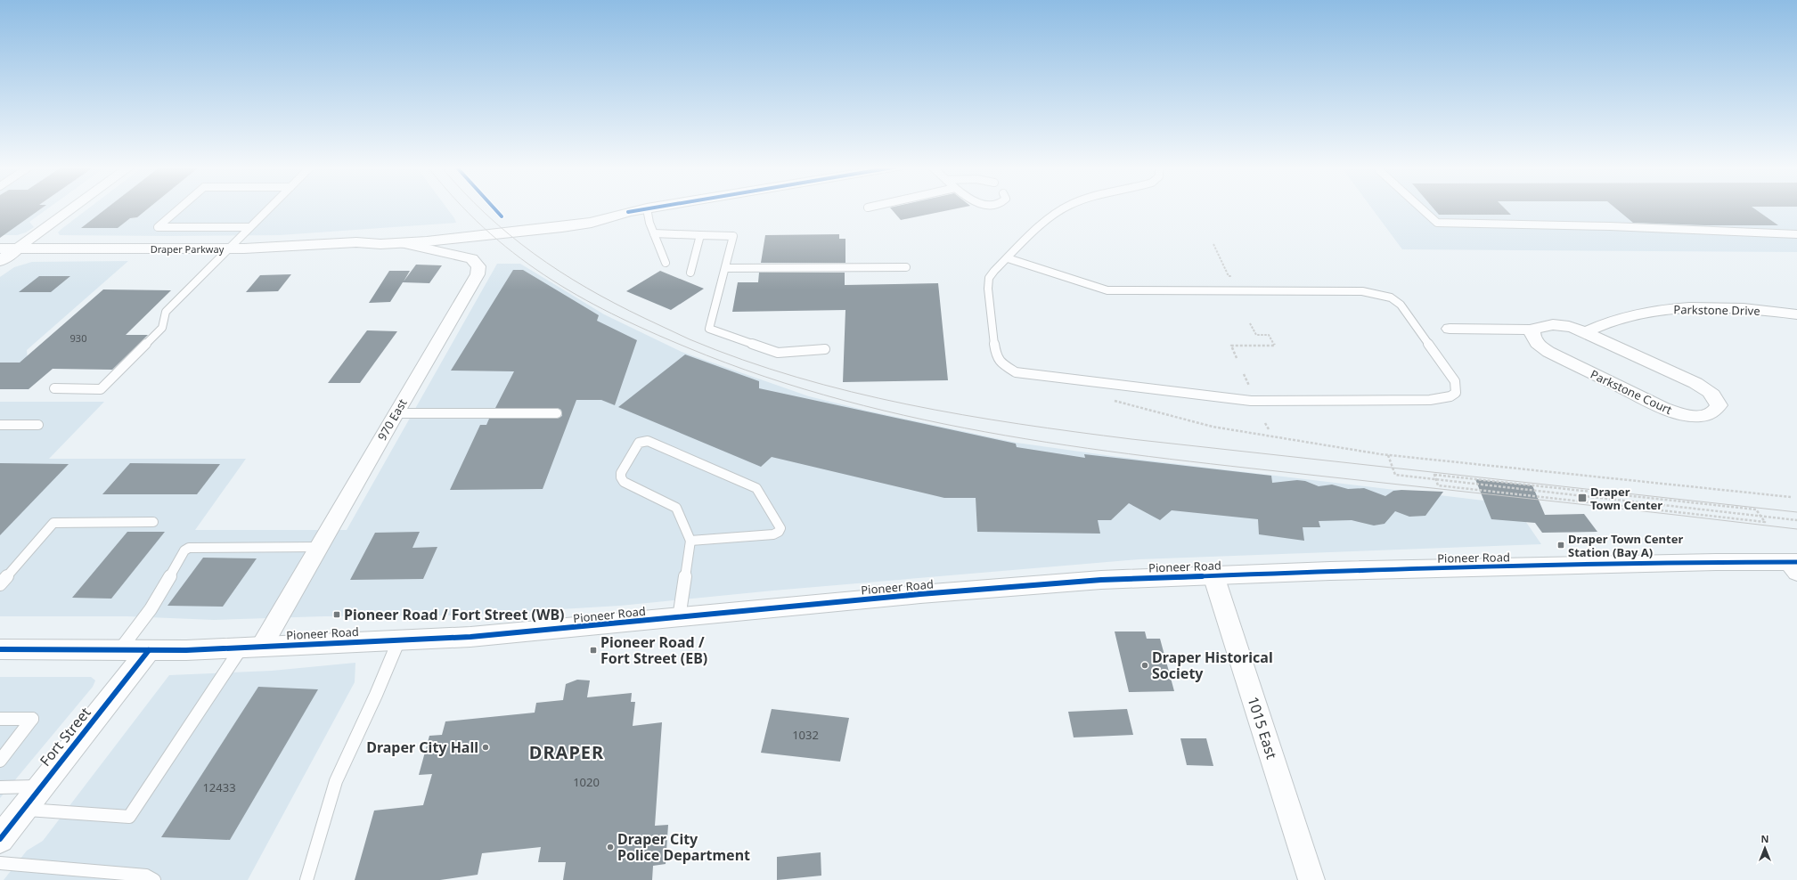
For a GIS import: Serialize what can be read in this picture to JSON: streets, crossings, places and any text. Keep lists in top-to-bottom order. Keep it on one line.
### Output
{"streets":{"street":["Draper Parkway","Parkstone Drive","Parkstone Court","970 East","Pioneer Road","1015 East","Fort Street"]},"crossings":[["Draper Parkway","970 East"],["Parkstone Drive","Parkstone Court"],["970 East","Pioneer Road"],["Pioneer Road","1015 East"],["Pioneer Road","Fort Street"]],"districts":["DRAPER"],"places":{"transit":["Draper Town Center","Draper Town Center Station (Bay A)","Pioneer Road / Fort Street (WB)","Pioneer Road / Fort Street (EB)"],"other":["Draper Historical Society","Draper City Hall","Draper City Police Department"]},"house_numbers":["930","1032","1020","12433"],"north":"top"}
